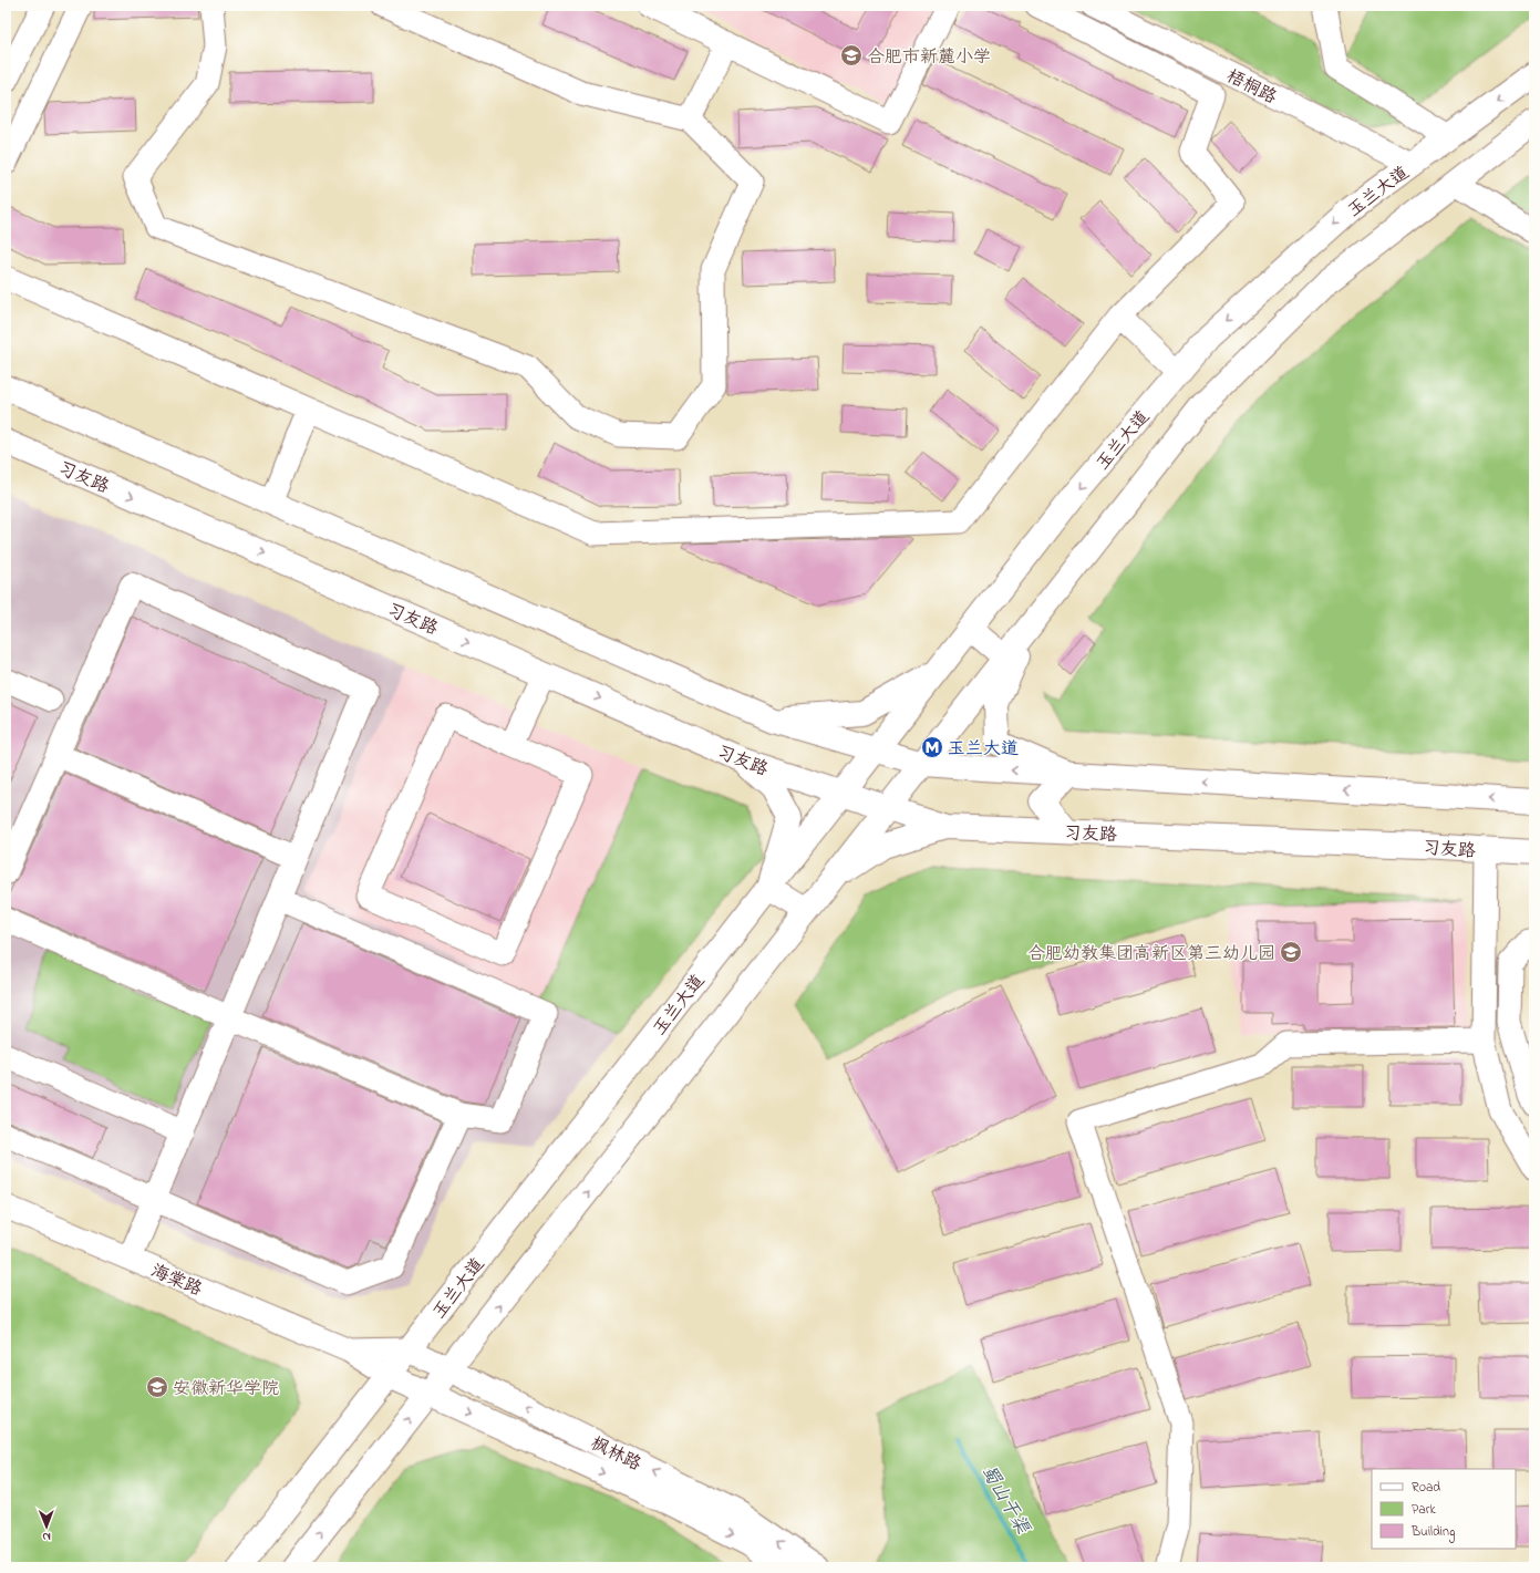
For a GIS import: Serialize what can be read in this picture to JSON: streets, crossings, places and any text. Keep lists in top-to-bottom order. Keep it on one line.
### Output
{"streets":{"main road":["玉兰大道","习友路","枫林路"],"street":["梧桐路","海棠路"]},"crossings":[["梧桐路","玉兰大道"],["玉兰大道","习友路"],["玉兰大道","海棠路"],["玉兰大道","枫林路"],["海棠路","枫林路"]],"water":["蜀山干渠"],"places":{"school or university":["合肥市新麓小学","合肥幼教集团高新区第三幼儿园","安徽新华学院"],"metro station":["玉兰大道"]},"legend":["Road","Park","Building"],"north":"bottom"}
